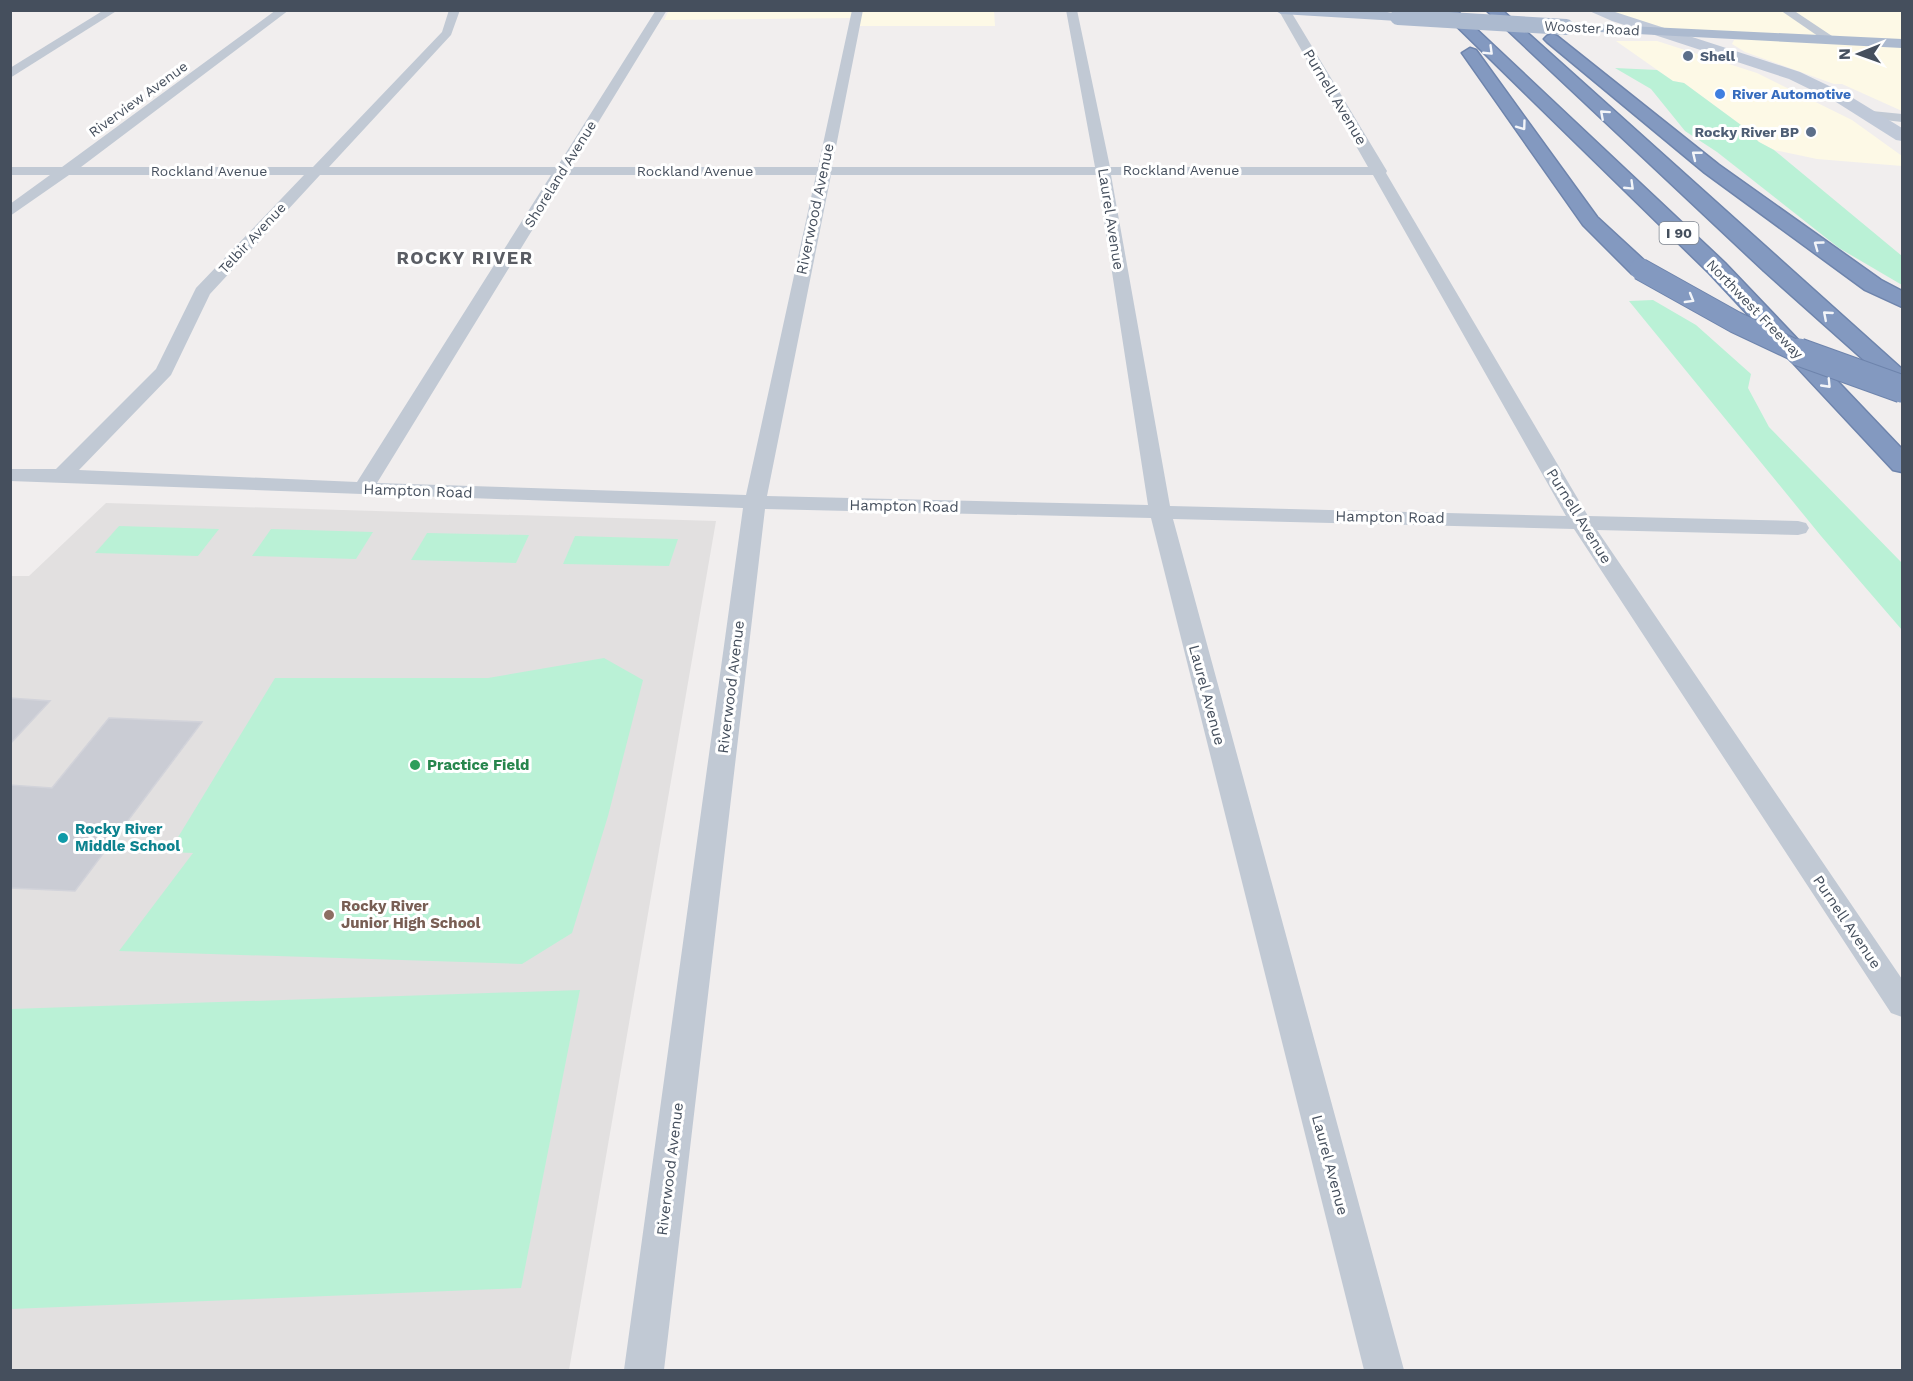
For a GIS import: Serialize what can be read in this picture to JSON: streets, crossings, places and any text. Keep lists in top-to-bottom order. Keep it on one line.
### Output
{"streets":{"highway":["I 90","Northwest Freeway"],"main road":["Wooster Road"],"street":["Purnell Avenue","Riverview Avenue","Rockland Avenue","Shoreland Avenue","Riverwood Avenue","Laurel Avenue","Telbir Avenue","Hampton Road"]},"crossings":[["Wooster Road","Purnell Avenue"],["Purnell Avenue","Rockland Avenue"],["Purnell Avenue","Hampton Road"],["Riverview Avenue","Rockland Avenue"],["Rockland Avenue","Shoreland Avenue"],["Rockland Avenue","Riverwood Avenue"],["Rockland Avenue","Laurel Avenue"],["Rockland Avenue","Telbir Avenue"],["Shoreland Avenue","Hampton Road"],["Riverwood Avenue","Hampton Road"],["Laurel Avenue","Hampton Road"],["Telbir Avenue","Hampton Road"]],"districts":["ROCKY RIVER"],"places":["Shell","River Automotive","Rocky River BP","Practice Field","Rocky River Middle School","Rocky River Junior High School"],"north":"left"}
